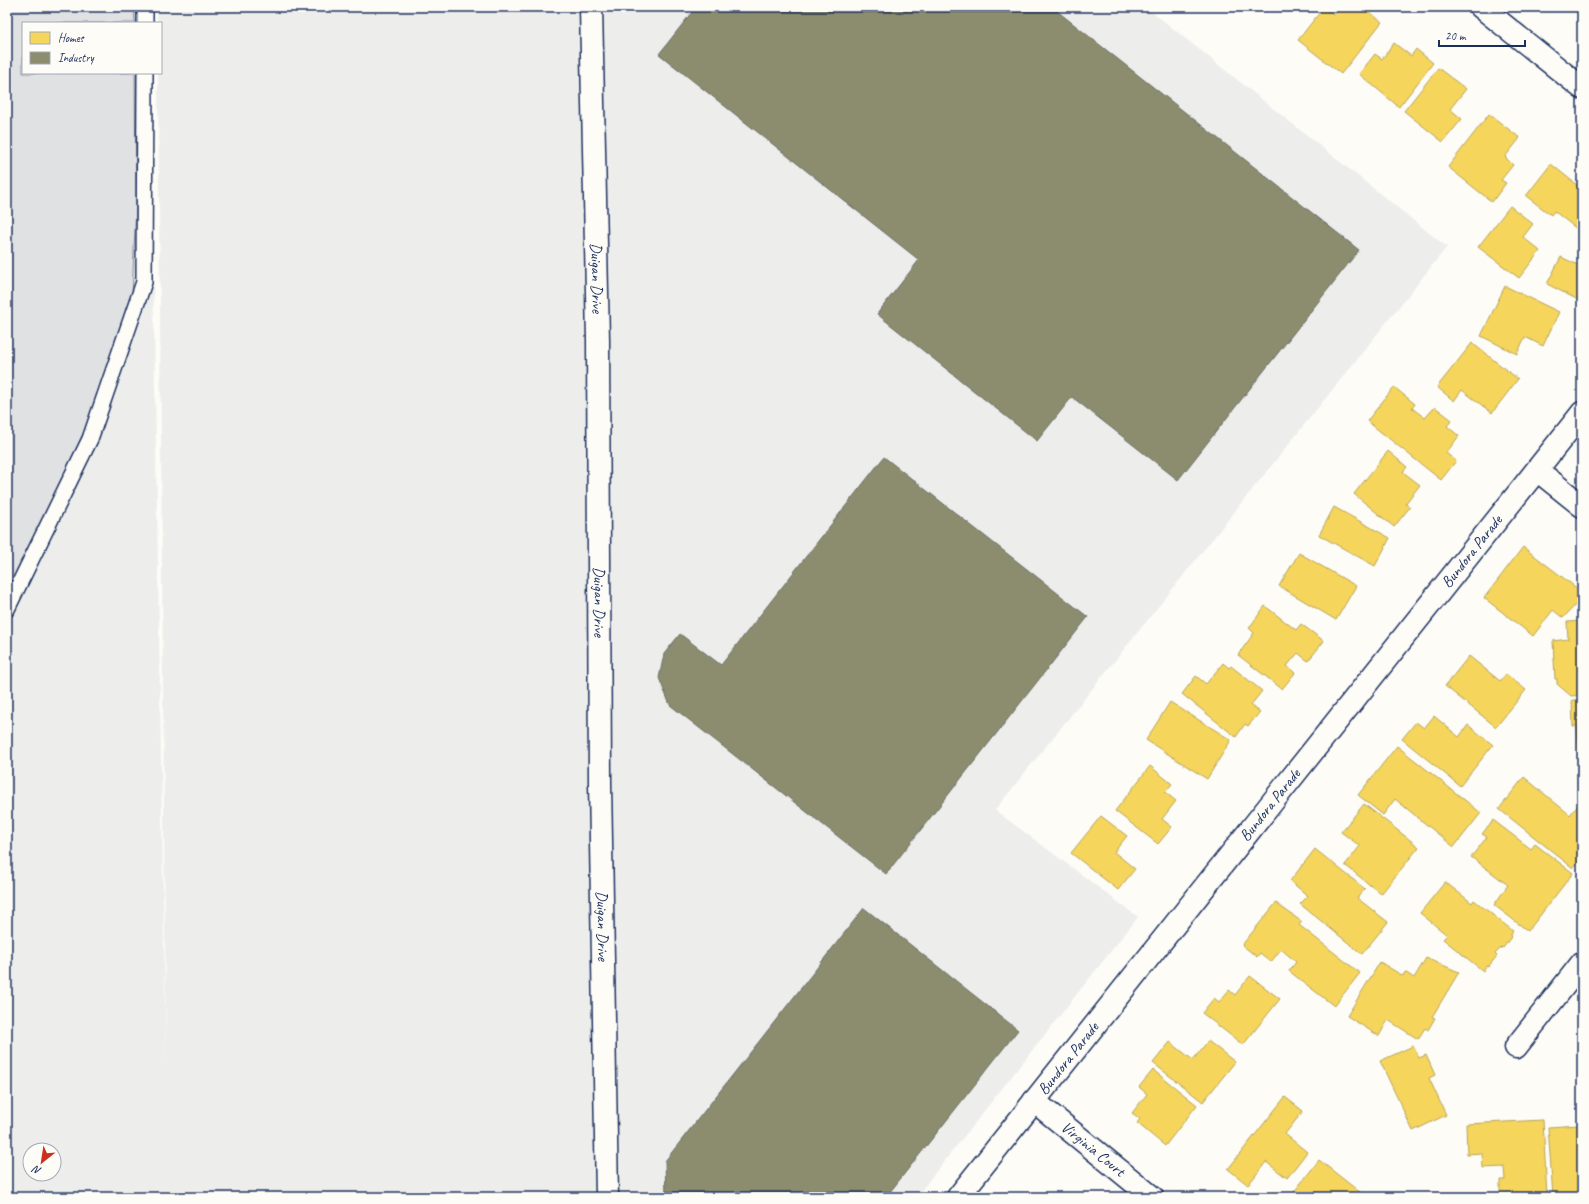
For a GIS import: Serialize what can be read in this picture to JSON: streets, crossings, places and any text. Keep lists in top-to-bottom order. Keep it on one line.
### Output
{"streets":{"main road":["Duigan Drive","Bundora Parade","Virginia Court"]},"crossings":[["Bundora Parade","Virginia Court"]],"legend":["Homes","Industry"],"scale_bar":"20 m","north":"bottom left"}
